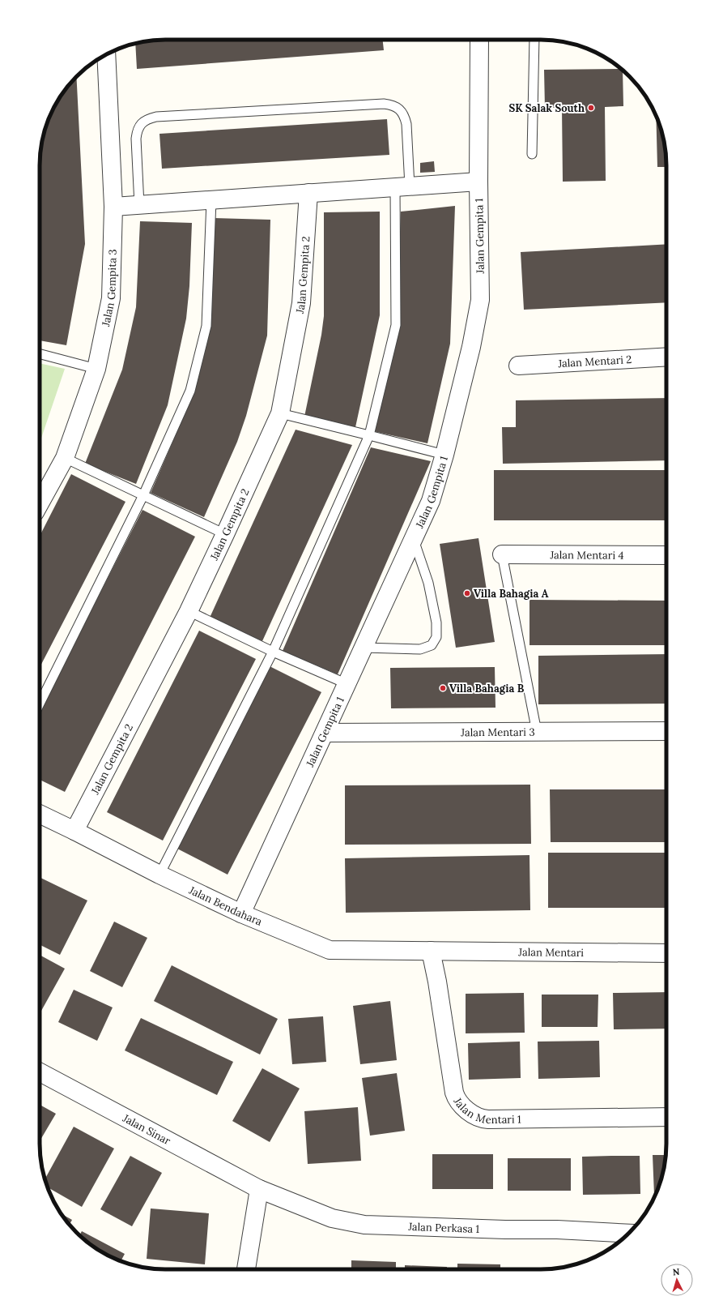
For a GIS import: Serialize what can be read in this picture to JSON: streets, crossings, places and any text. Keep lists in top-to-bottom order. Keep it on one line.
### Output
{"streets":{"street":["Jalan Gempita 1","Jalan Gempita 2","Jalan Gempita 3","Jalan Mentari 2","Jalan Mentari 4","Jalan Mentari 3","Jalan Bendahara","Jalan Mentari","Jalan Mentari 1","Jalan Sinar","Jalan Perkasa 1"]},"crossings":[["Jalan Gempita 1","Jalan Mentari 3"],["Jalan Gempita 1","Jalan Bendahara"],["Jalan Gempita 2","Jalan Bendahara"],["Jalan Bendahara","Jalan Mentari"],["Jalan Bendahara","Jalan Mentari 1"],["Jalan Mentari","Jalan Mentari 1"],["Jalan Sinar","Jalan Perkasa 1"]],"places":["SK Salak South","Villa Bahagia A","Villa Bahagia B"],"north":"top"}
